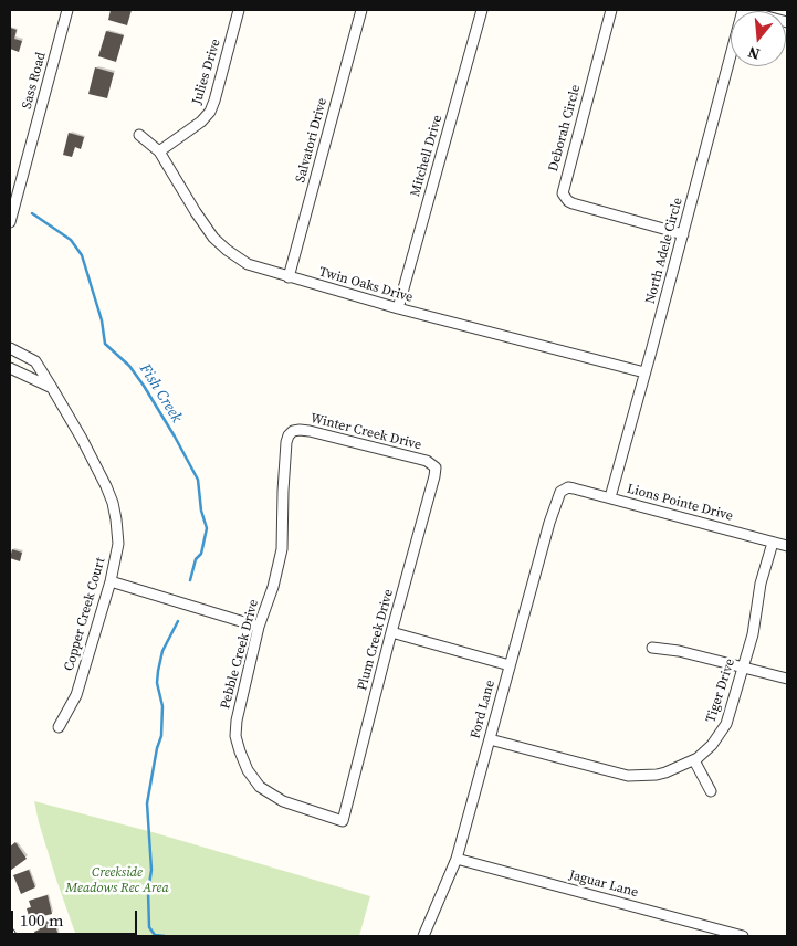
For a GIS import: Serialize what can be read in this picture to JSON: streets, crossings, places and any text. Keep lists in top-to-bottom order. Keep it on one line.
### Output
{"streets":{"street":["Julies Drive","Sass Road","Deborah Circle","Salvatori Drive","Mitchell Drive","North Adele Circle","Twin Oaks Drive","Winter Creek Drive","Lions Pointe Drive","Copper Creek Court","Plum Creek Drive","Pebble Creek Drive","Tiger Drive","Ford Lane","Jaguar Lane"]},"crossings":[["Julies Drive","Twin Oaks Drive"],["Deborah Circle","North Adele Circle"],["Salvatori Drive","Twin Oaks Drive"],["Mitchell Drive","Twin Oaks Drive"],["North Adele Circle","Twin Oaks Drive"],["North Adele Circle","Lions Pointe Drive"],["Winter Creek Drive","Plum Creek Drive"],["Winter Creek Drive","Pebble Creek Drive"],["Lions Pointe Drive","Tiger Drive"],["Lions Pointe Drive","Ford Lane"],["Plum Creek Drive","Pebble Creek Drive"],["Tiger Drive","Ford Lane"],["Ford Lane","Jaguar Lane"]],"water":["Fish Creek"],"parks":["Creekside Meadows Rec Area"],"scale_bar":"100 m","north":"bottom"}
